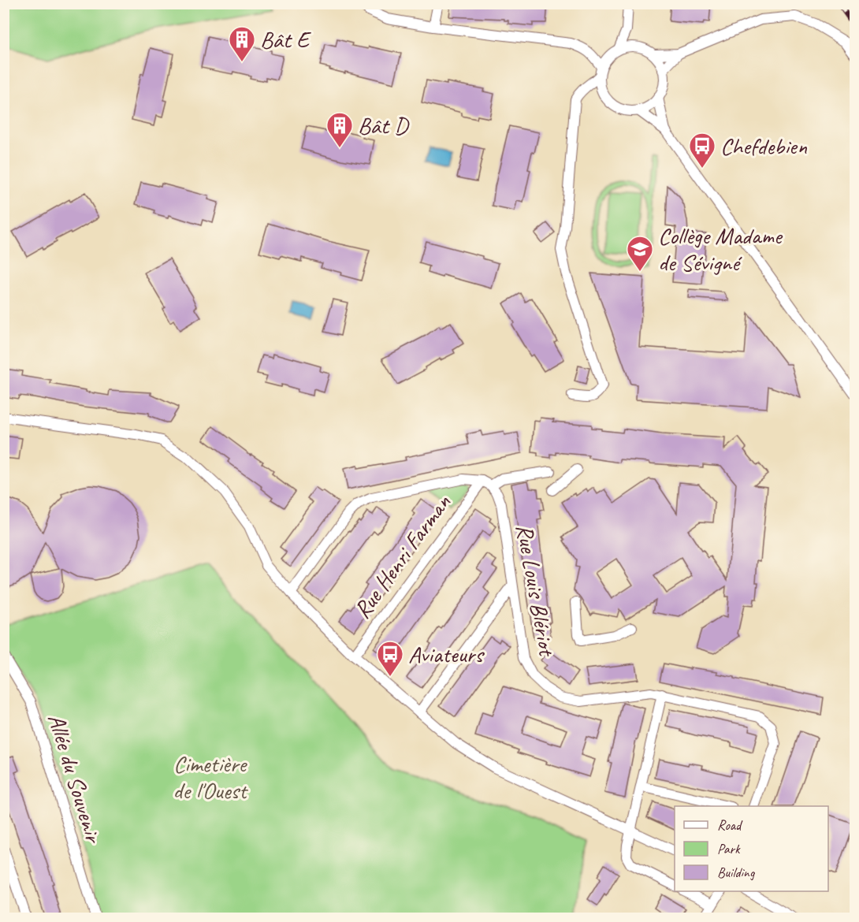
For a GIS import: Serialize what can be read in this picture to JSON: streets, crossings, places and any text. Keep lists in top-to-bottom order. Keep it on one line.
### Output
{"streets":{"street":["Rue Henri Farman","Rue Louis Blériot","Allée du Souvenir"]},"crossings":[["Rue Henri Farman","Rue Louis Blériot"]],"parks":["Cimetière de l'Ouest"],"places":{"building":["Bât E","Bât D"],"bus stop":["Chefdebien","Aviateurs"],"school or university":["Collège Madame de Sévigné"]},"legend":["Road","Park","Building"]}
